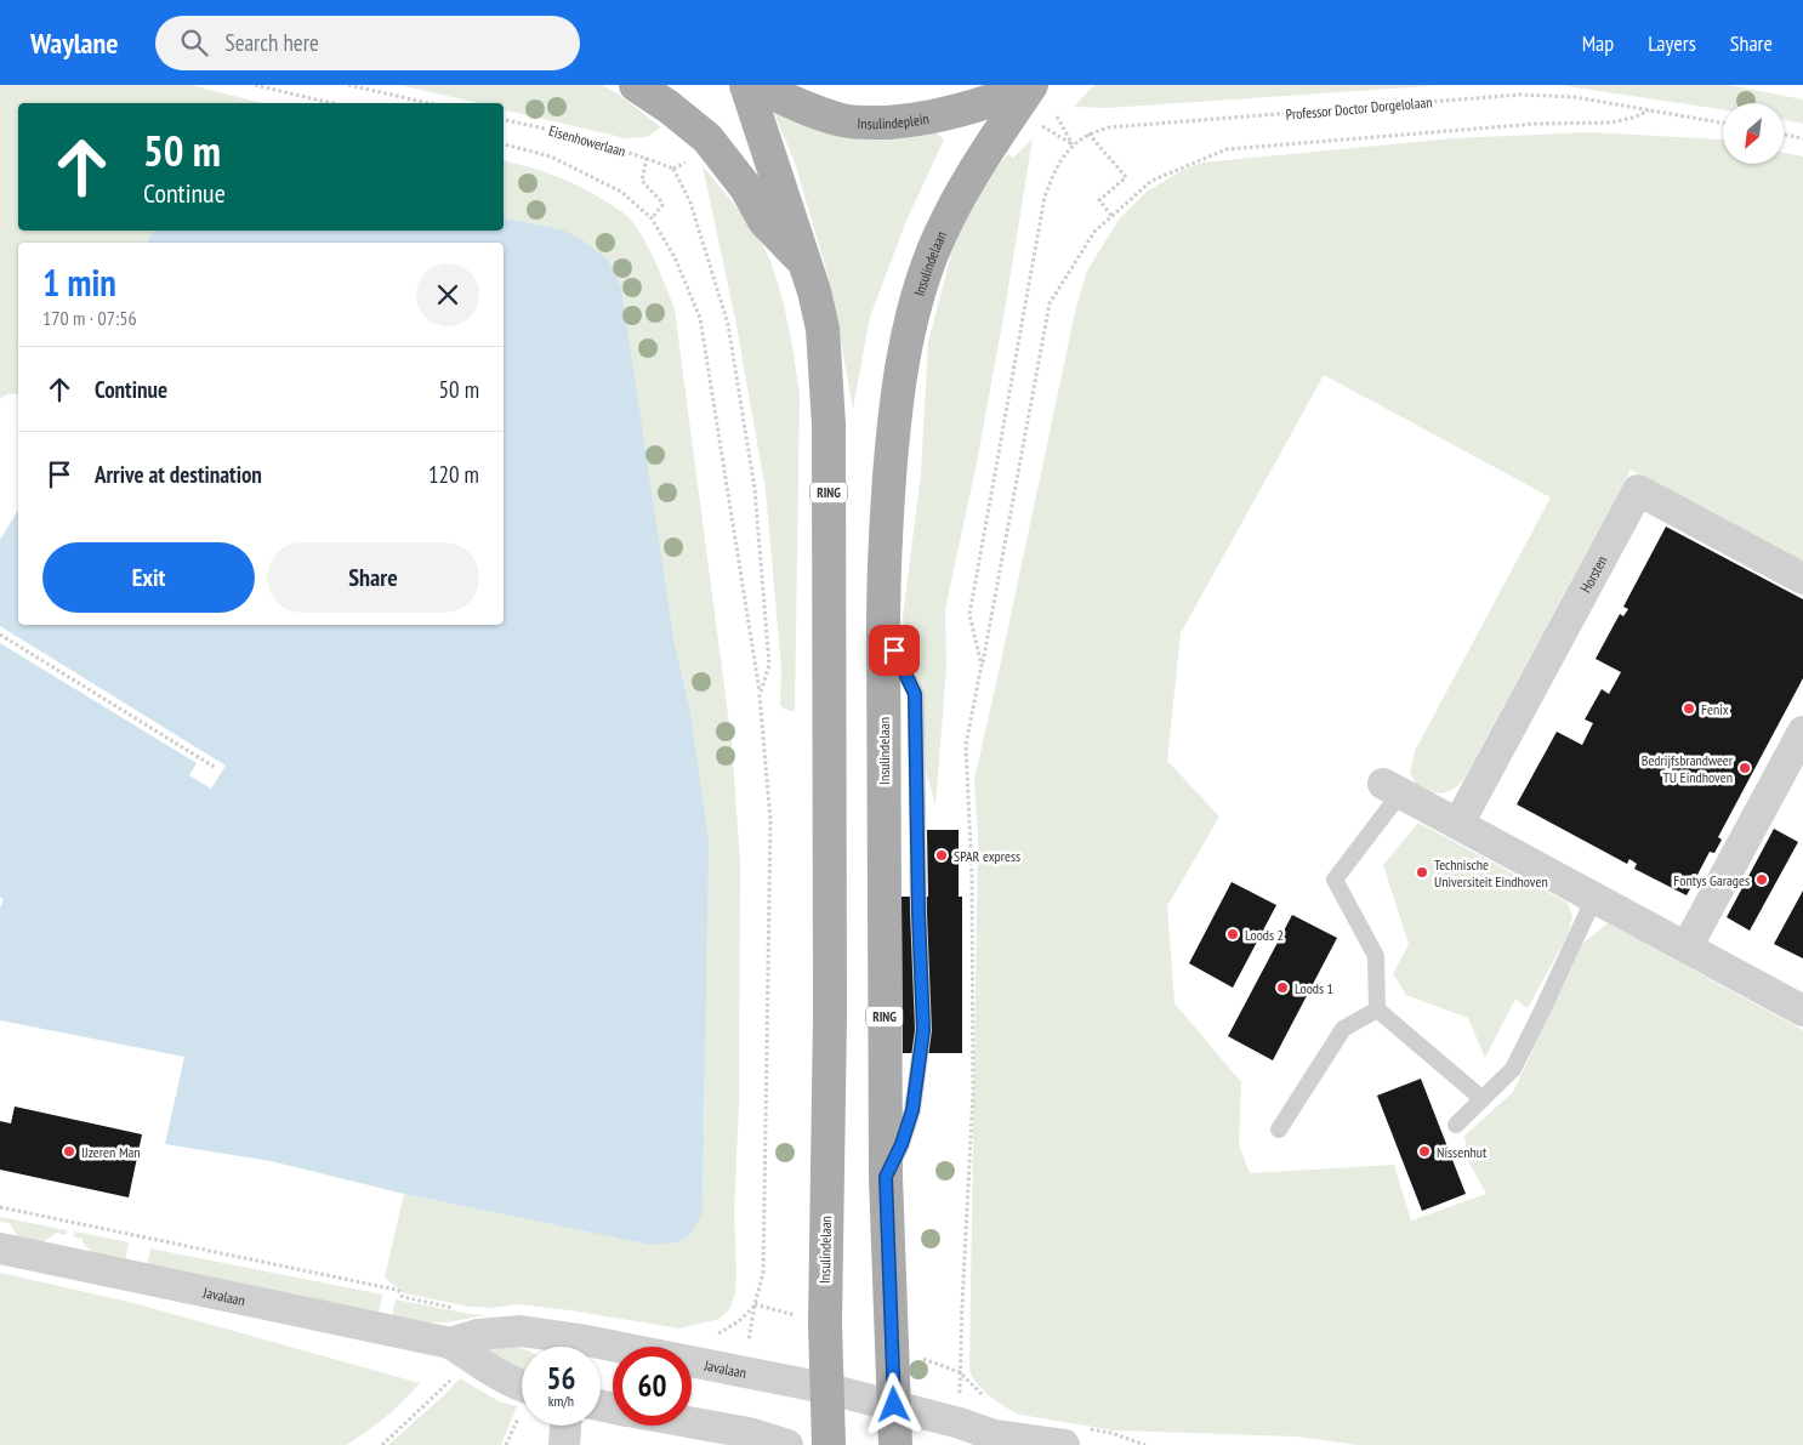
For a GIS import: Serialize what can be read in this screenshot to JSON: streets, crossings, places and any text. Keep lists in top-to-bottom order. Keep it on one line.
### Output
{"streets":{"main road":["Insulindeplein","Insulindelaan","RING"],"street":["Horsten","Javalaan"],"path":["Professor Doctor Dorgelolaan","Eisenhowerlaan"]},"crossings":[["Insulindeplein","Insulindelaan"],["Insulindelaan","Javalaan"]],"places":["Fenix","Bedrijfsbrandweer TU Eindhoven","SPAR express","Technische Universiteit Eindhoven","Fontys Garages","Loods 2","Loods 1","IJzeren Man","Nissenhut"],"north":"bottom left","page":{"header":"Waylane","search":"Search here","nav":["Map","Layers","Share"],"turn":["50 m","Continue"],"heading":["1 min","170 m · 07:56"],"list":[{"name":"Continue","value":"50 m"},{"name":"Arrive at destination","value":"120 m"}],"buttons":["Exit","Share"],"speed":"56 km/h","limit":"60"}}
